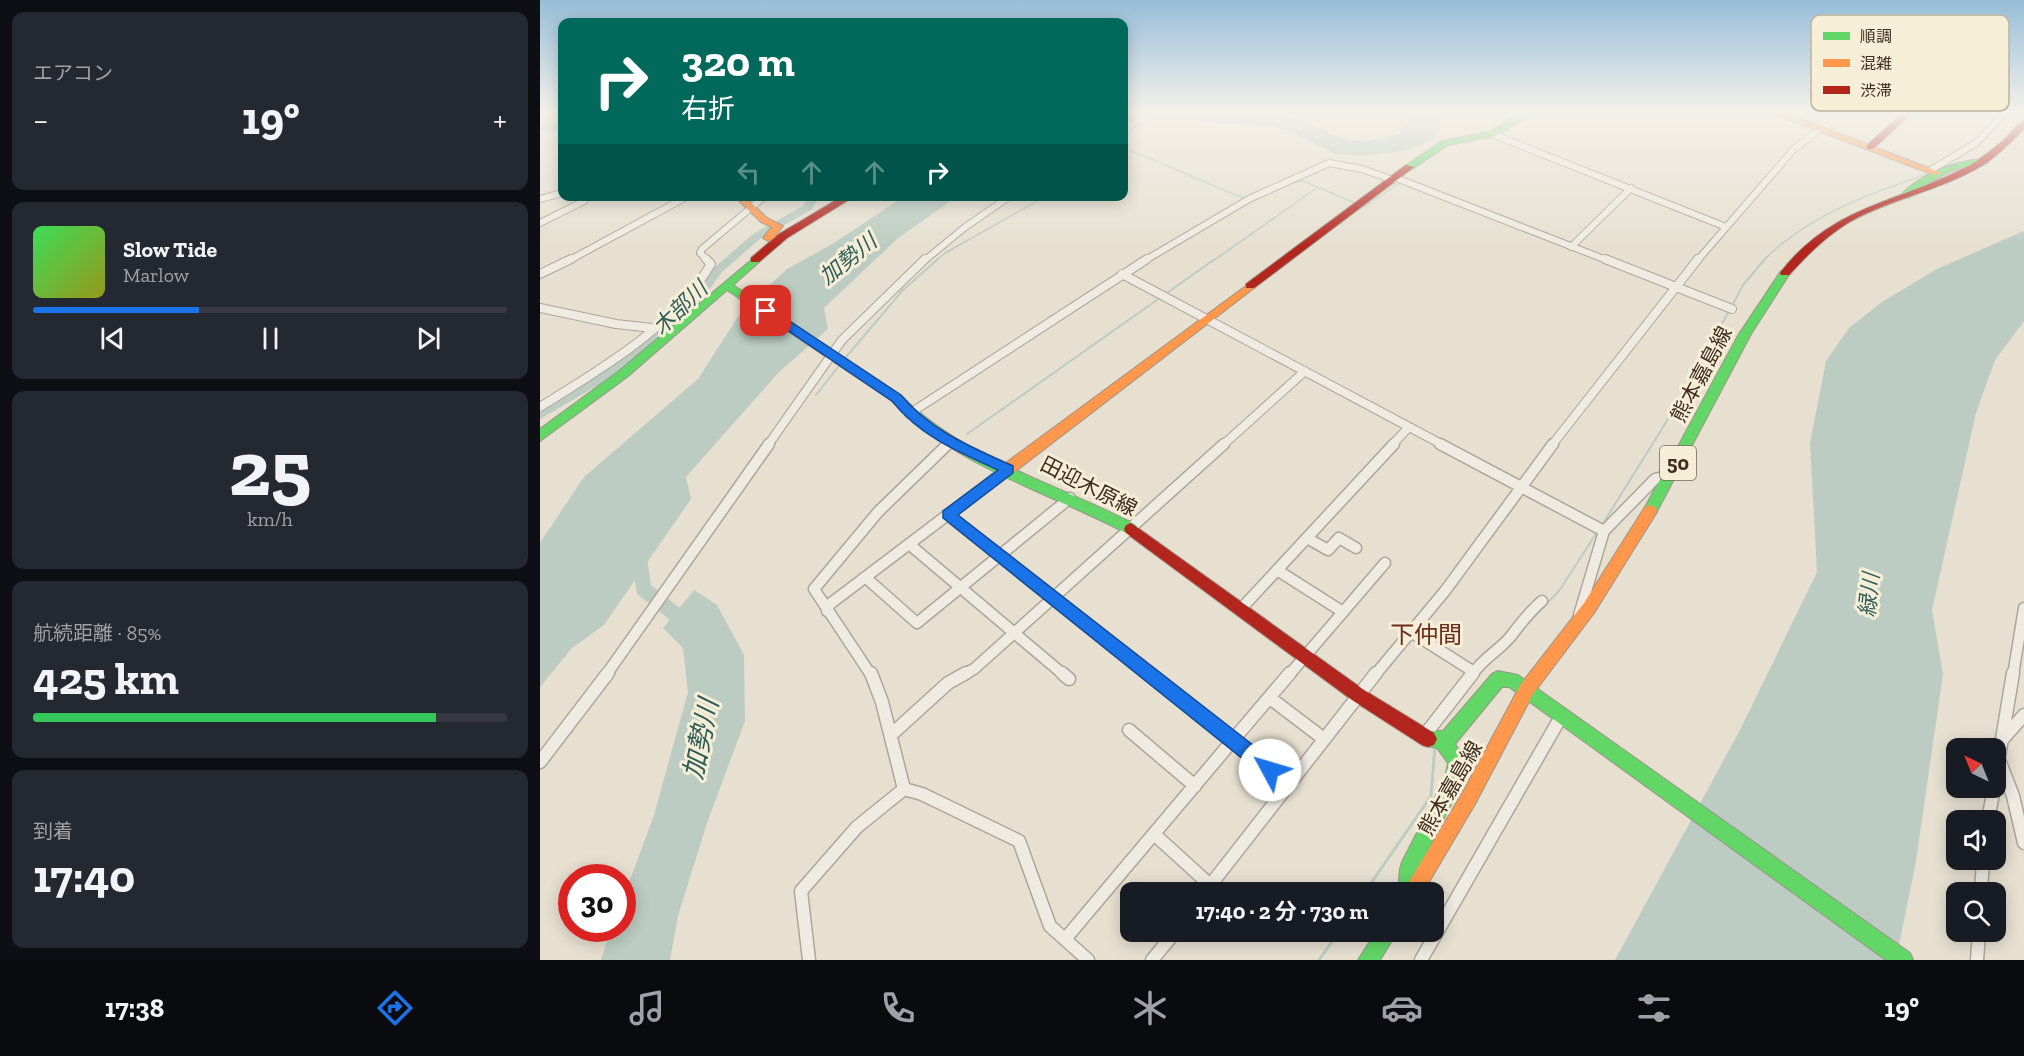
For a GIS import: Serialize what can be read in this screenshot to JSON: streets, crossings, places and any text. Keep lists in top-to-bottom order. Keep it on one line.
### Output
{"streets":{"main road":["熊本嘉島線","50","田迎木原線"]},"districts":["下仲間"],"water":["加勢川","木部川","緑川"],"legend":["順調","混雑","渋滞"],"north":"top left","page":{"tile":["エアコン",["25","km/h"],["航続距離 · 85%","425 km"],["到着","17:40"]],"turn":["320 m","右折"],"heat":["−","19°","+"],"song":["Slow Tide","Marlow"],"limit":"30","trip":"17:40 · 2 分 · 730 m","tabs":["17:38","19°"]}}
